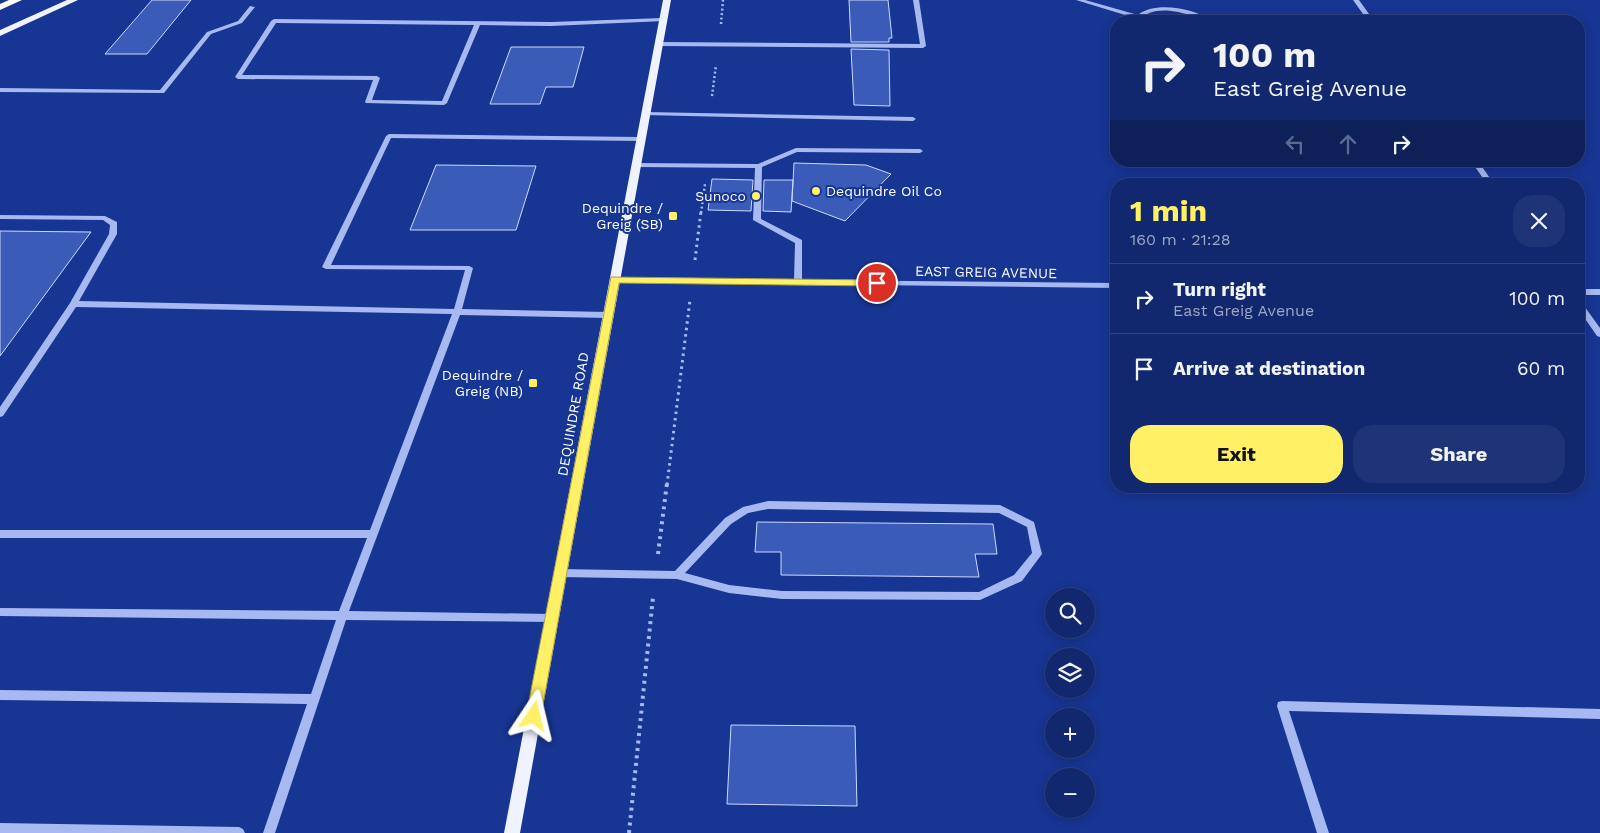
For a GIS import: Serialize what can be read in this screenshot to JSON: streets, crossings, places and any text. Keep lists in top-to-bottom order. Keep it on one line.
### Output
{"streets":{"main road":["DEQUINDRE ROAD"],"street":["EAST GREIG AVENUE"]},"crossings":[["EAST GREIG AVENUE","DEQUINDRE ROAD"]],"places":{"other":["Dequindre Oil Co","Sunoco"],"transit":["Dequindre / Greig (SB)","Dequindre / Greig (NB)"]},"page":{"turn":["100 m","East Greig Avenue"],"heading":["1 min","160 m · 21:28"],"list":[{"name":"Turn right","note":"East Greig Avenue","value":"100 m"},{"name":"Arrive at destination","value":"60 m"}],"buttons":["Exit","Share"],"map_buttons":["+","−"]}}
